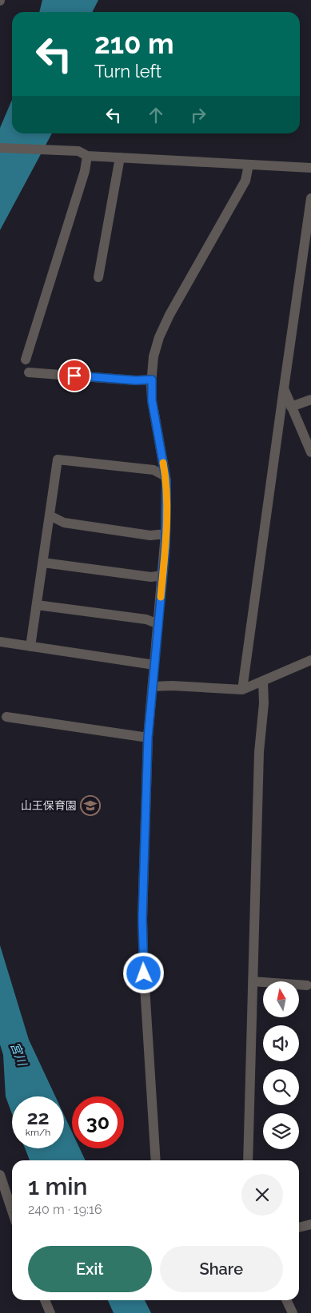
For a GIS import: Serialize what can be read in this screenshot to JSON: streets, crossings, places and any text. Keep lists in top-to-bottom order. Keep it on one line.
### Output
{"water":["宮川"],"places":{"school or university":["山王保育園"]},"north":"top","page":{"turn":["210 m","Turn left"],"speed":"22 km/h","limit":"30","heading":["1 min","240 m · 19:16"],"buttons":["Exit","Share"]}}
